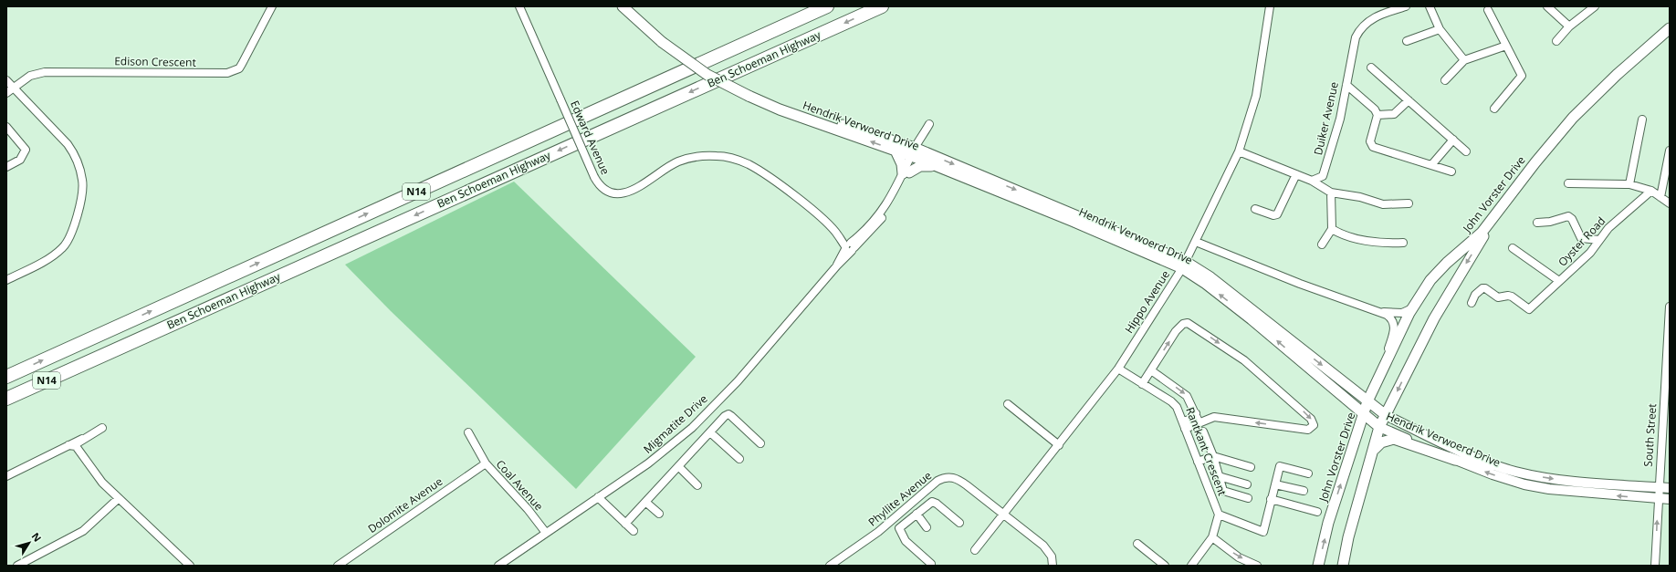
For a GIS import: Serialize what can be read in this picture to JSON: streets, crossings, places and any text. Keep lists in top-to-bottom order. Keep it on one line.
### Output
{"streets":{"highway":["Ben Schoeman Highway","N14"],"main road":["Hendrik Verwoerd Drive","John Vorster Drive"],"street":["Edison Crescent","Duiker Avenue","Edward Avenue","Oyster Road","Hippo Avenue","Migmatite Drive","South Street","Rantkant Crescent","Coal Avenue","Phyllite Avenue","Dolomite Avenue"]},"crossings":[["Hendrik Verwoerd Drive","John Vorster Drive"],["Hendrik Verwoerd Drive","Hippo Avenue"],["Hendrik Verwoerd Drive","Migmatite Drive"],["Hendrik Verwoerd Drive","South Street"],["Edward Avenue","Migmatite Drive"],["Hippo Avenue","Rantkant Crescent"],["Hippo Avenue","Phyllite Avenue"],["Migmatite Drive","Coal Avenue"],["Coal Avenue","Dolomite Avenue"]],"north":"top right"}
